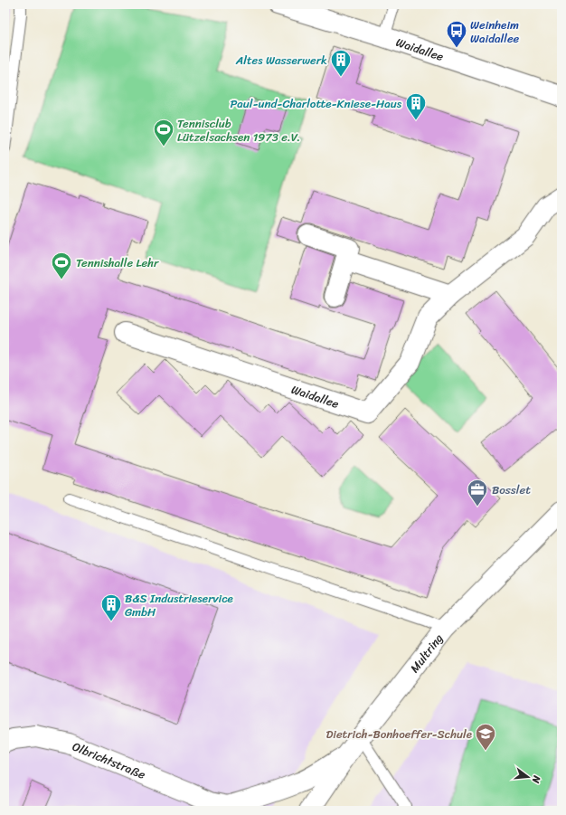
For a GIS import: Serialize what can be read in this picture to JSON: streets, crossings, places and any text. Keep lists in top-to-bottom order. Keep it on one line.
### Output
{"streets":{"street":["Waidallee","Multring","Olbrichtstraße"]},"crossings":[["Multring","Olbrichtstraße"]],"places":{"bus stop":["Weinheim Waidallee"],"building":["Altes Wasserwerk","Paul-und-Charlotte-Kniese-Haus","B&S Industrieservice GmbH"],"sports":["Tennisclub Lützelsachsen 1973 e.V.","Tennishalle Lehr"],"office":["Bosslet"],"school or university":["Dietrich-Bonhoeffer-Schule"]},"north":"right"}
